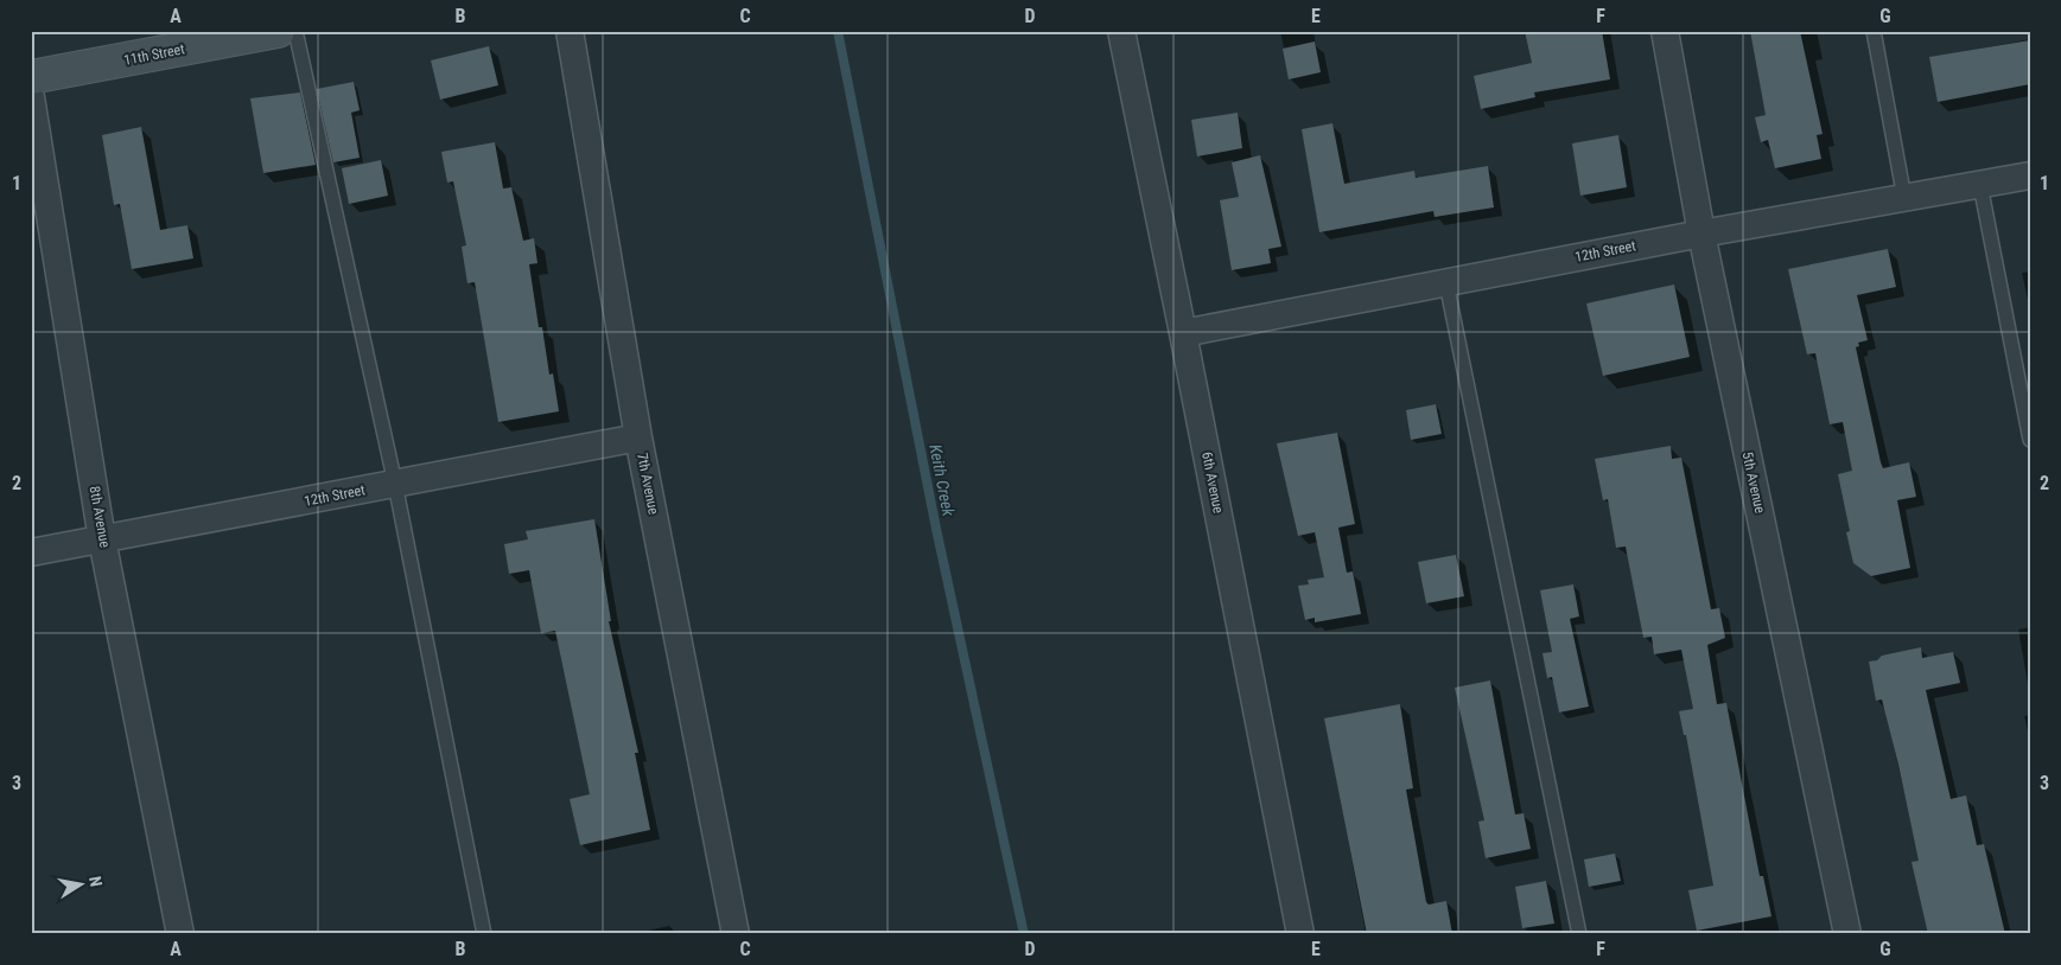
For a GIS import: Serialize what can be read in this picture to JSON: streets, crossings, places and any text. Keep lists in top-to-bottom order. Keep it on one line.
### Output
{"streets":{"main road":["11th Street"],"street":["12th Street","6th Avenue","5th Avenue","7th Avenue","8th Avenue"]},"crossings":[["12th Street","6th Avenue"],["12th Street","5th Avenue"],["12th Street","7th Avenue"],["12th Street","8th Avenue"]],"water":["Keith Creek"],"north":"right","grid":{"columns":["A","B","C","D","E","F","G"],"rows":["1","2","3"]}}
